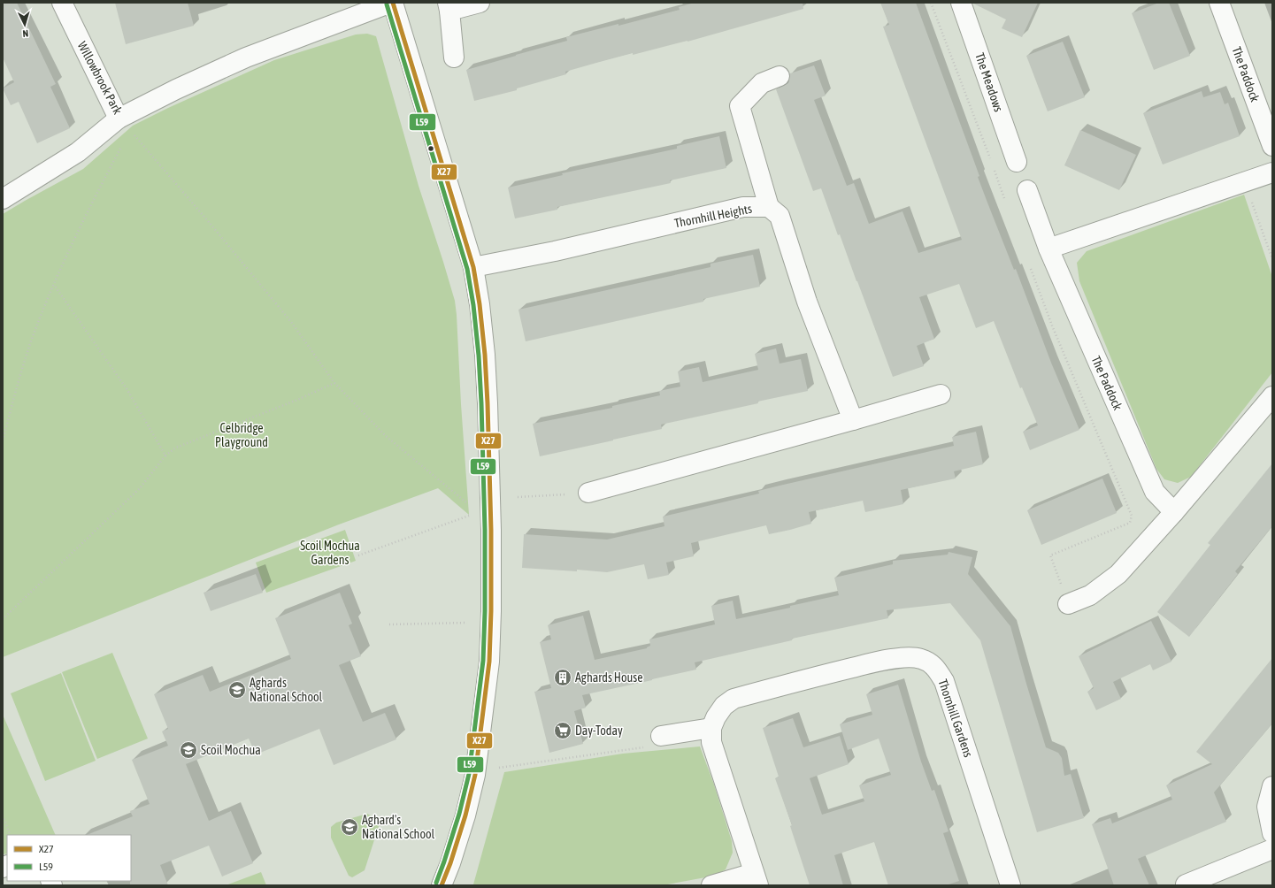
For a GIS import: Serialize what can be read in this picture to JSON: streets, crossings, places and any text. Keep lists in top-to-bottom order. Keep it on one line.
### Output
{"streets":{"street":["The Paddock","Willowbrook Park","The Meadows","Thornhill Heights","Thornhill Gardens"]},"parks":["Celbridge Playground","Scoil Mochua Gardens"],"places":{"building":["Aghards House"],"school or university":["Aghards National School","Scoil Mochua","Aghard's National School"],"supermarket":["Day-Today"]},"lines":["transit line X27","transit line L59"],"legend":["X27","L59"],"north":"bottom"}
